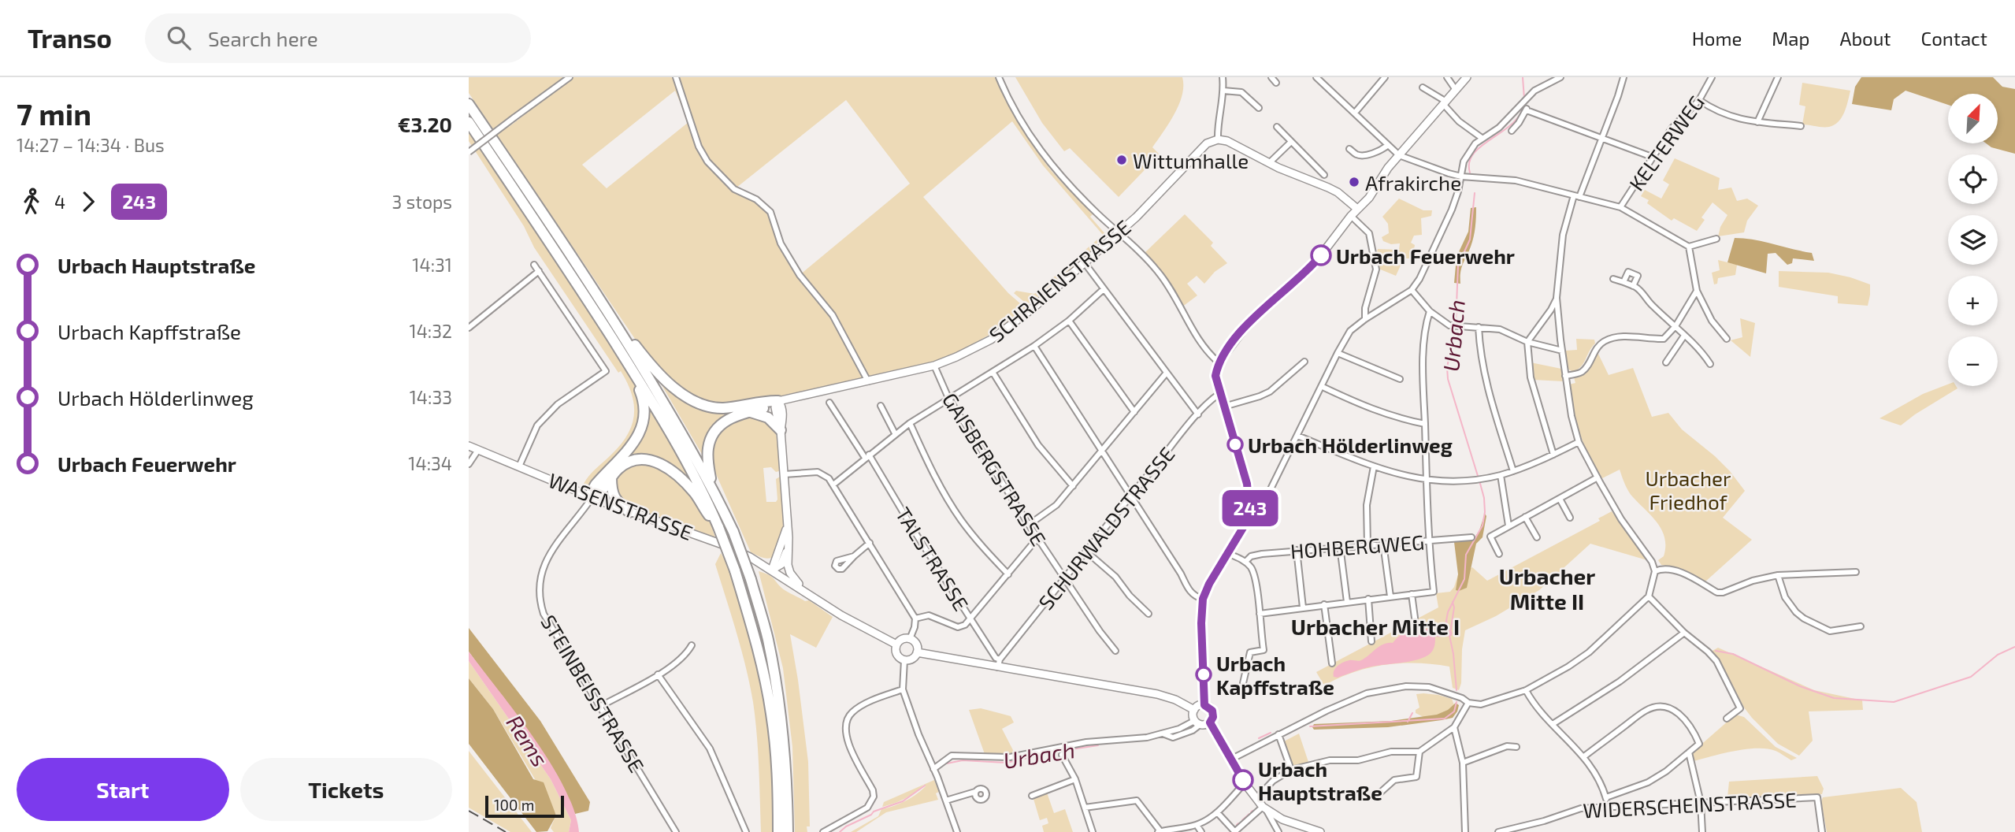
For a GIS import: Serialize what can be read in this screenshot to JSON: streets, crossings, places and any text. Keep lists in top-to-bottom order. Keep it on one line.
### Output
{"streets":{"street":["KELTERWEG","SCHRAIENSTRASSE","GAISBERGSTRASSE","WASENSTRASSE","SCHURWALDSTRASSE","HOHBERGWEG","TALSTRASSE","STEINBEISSTRASSE","WIDERSCHEINSTRASSE"]},"crossings":[["SCHRAIENSTRASSE","GAISBERGSTRASSE"],["GAISBERGSTRASSE","SCHURWALDSTRASSE"],["WASENSTRASSE","STEINBEISSTRASSE"],["SCHURWALDSTRASSE","TALSTRASSE"]],"districts":["Urbacher Mitte II","Urbacher Mitte I"],"water":["Urbach","Rems"],"parks":["Urbacher Friedhof"],"places":["Wittumhalle","Afrakirche","Urbach Feuerwehr","Urbach Hölderlinweg","Urbach Kapffstraße","Urbach Hauptstraße"],"lines":["bus line 243"],"scale_bar":"100 m","north":"top right","page":{"header":"Transo","search":"Search here","nav":["Home","Map","About","Contact"],"heading":["7 min","14:27 – 14:34 · Bus","€3.20"],"on_map":"243","map_buttons":["+","−"],"legs":["4","243","3 stops"],"list":[{"name":"Urbach Hauptstraße","value":"14:31"},{"name":"Urbach Kapffstraße","value":"14:32"},{"name":"Urbach Hölderlinweg","value":"14:33"},{"name":"Urbach Feuerwehr","value":"14:34"}],"buttons":["Start","Tickets"],"scale":"100 m"}}
